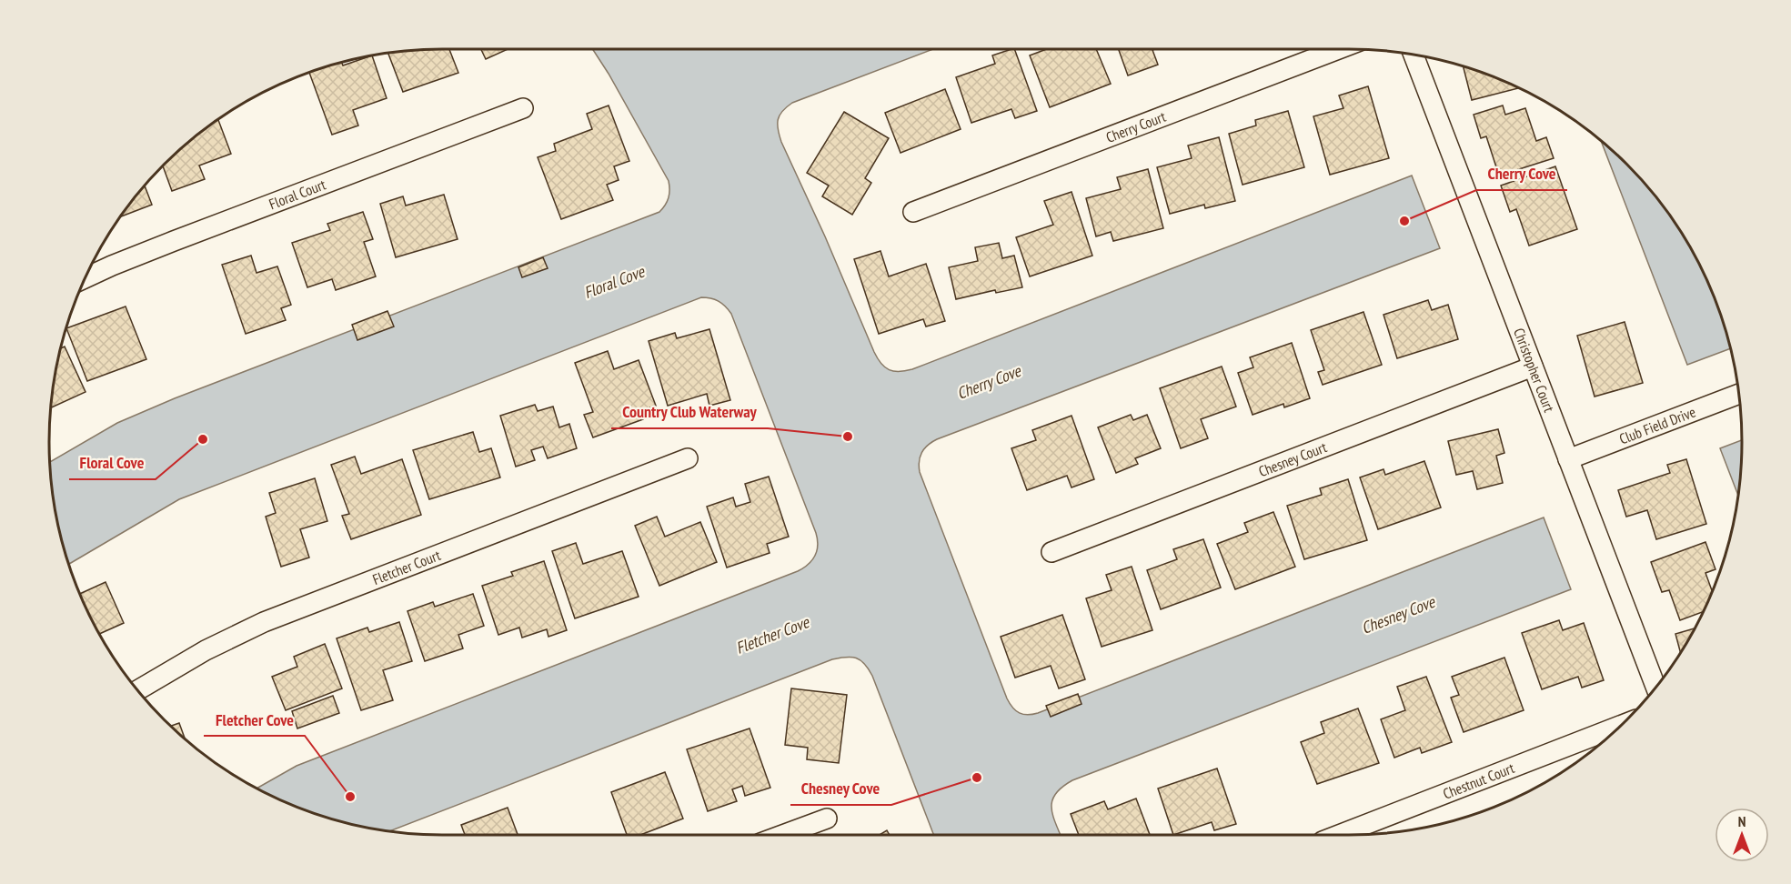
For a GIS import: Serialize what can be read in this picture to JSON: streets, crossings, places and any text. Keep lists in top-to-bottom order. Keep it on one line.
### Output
{"streets":{"street":["Cherry Court","Floral Court","Christopher Court","Club Field Drive","Chesney Court","Fletcher Court","Chestnut Court"]},"crossings":[["Christopher Court","Club Field Drive"],["Christopher Court","Chesney Court"]],"water":["Floral Cove","Cherry Cove","Chesney Cove","Fletcher Cove"],"places":["Cherry Cove","Country Club Waterway","Floral Cove","Chesney Cove","Fletcher Cove"],"north":"top"}
